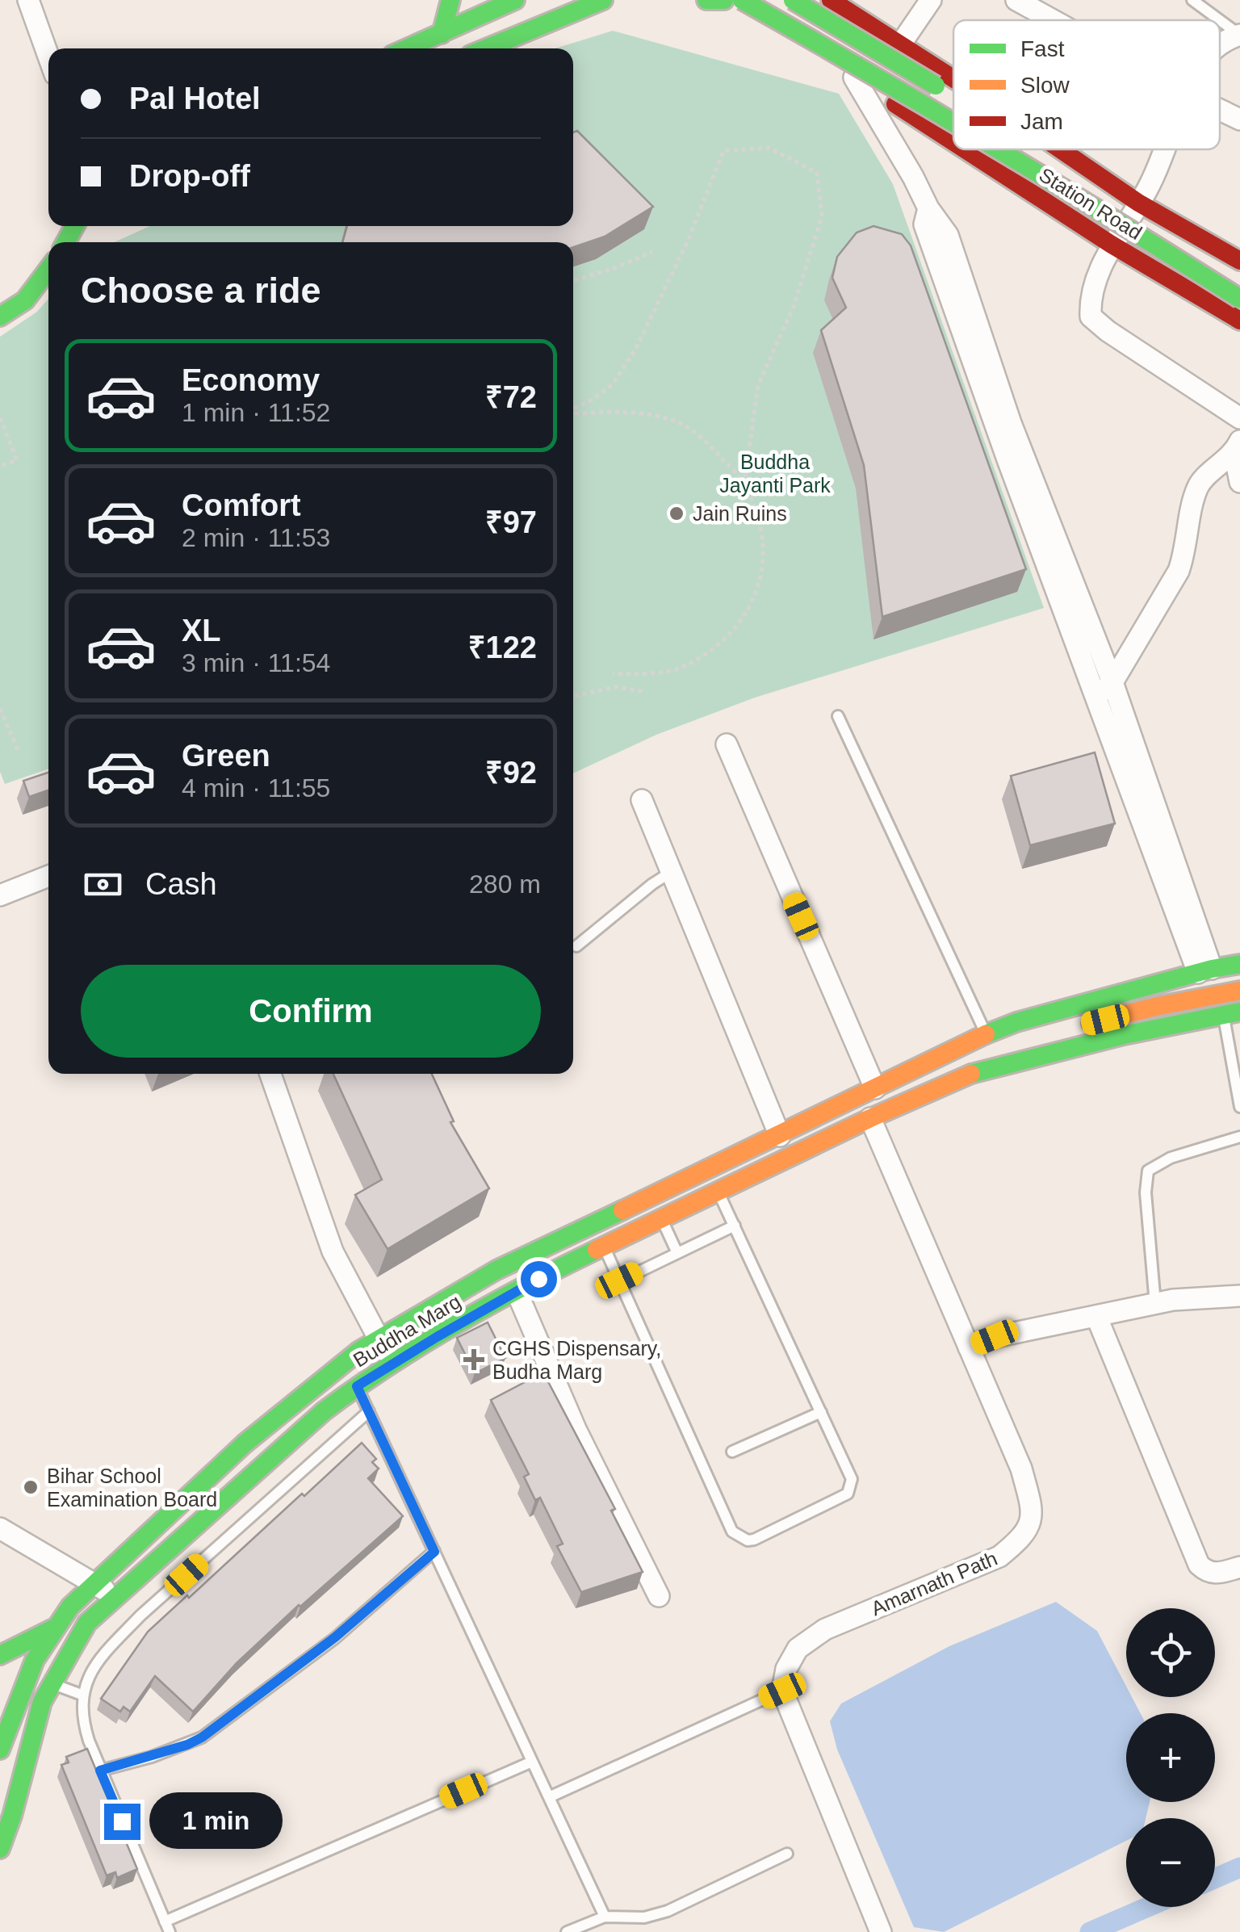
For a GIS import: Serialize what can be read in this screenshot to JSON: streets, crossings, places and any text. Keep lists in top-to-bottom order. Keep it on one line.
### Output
{"streets":{"main road":["Station Road","Buddha Marg"],"street":["Amarnath Path"]},"crossings":[["Buddha Marg","Amarnath Path"]],"parks":["Buddha Jayanti Park"],"places":{"other":["Jain Ruins","Bihar School Examination Board"],"health":["CGHS Dispensary, Budha Marg"]},"legend":["Fast","Slow","Jam"],"page":{"banner":["Pal Hotel","Drop-off"],"heading":"Choose a ride","list":[{"name":"Economy","note":"1 min · 11:52","value":"₹72"},{"name":"Comfort","note":"2 min · 11:53","value":"₹97"},{"name":"XL","note":"3 min · 11:54","value":"₹122"},{"name":"Green","note":"4 min · 11:55","value":"₹92"}],"pay":["Cash","280 m"],"buttons":"Confirm","map_buttons":["+","−"],"bubble":"1 min"}}
